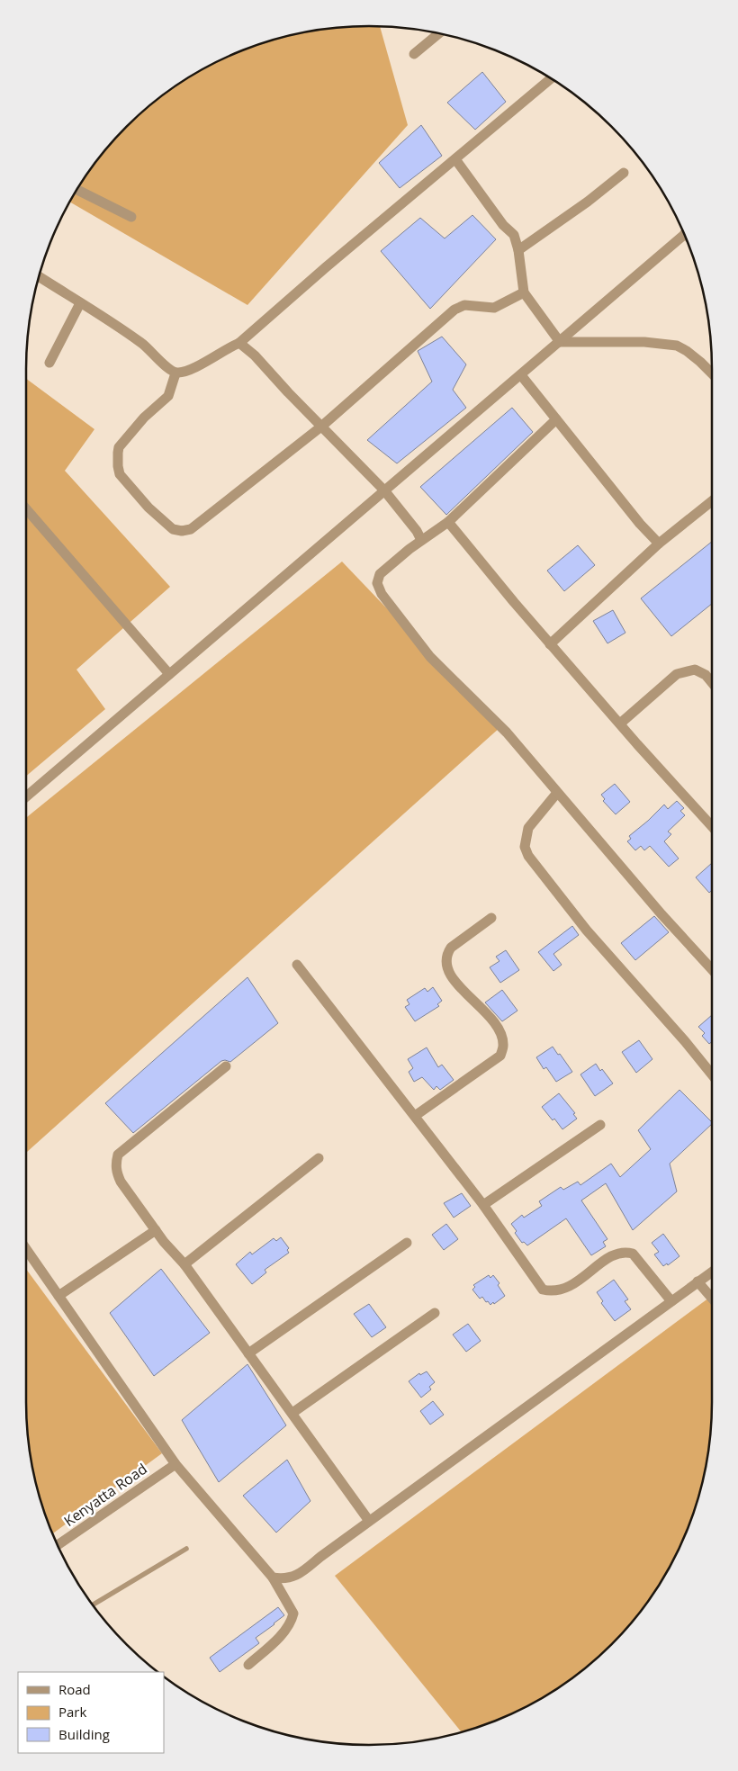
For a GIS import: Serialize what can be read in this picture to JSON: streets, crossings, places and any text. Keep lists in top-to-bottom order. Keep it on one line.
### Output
{"streets":{"street":["Kenyatta Road"]},"legend":["Road","Park","Building"]}
